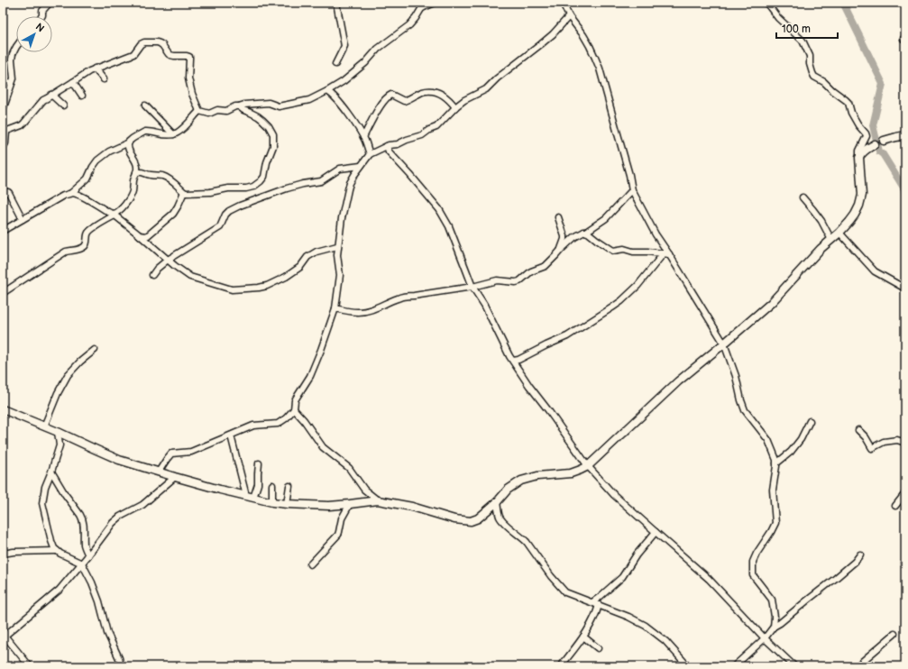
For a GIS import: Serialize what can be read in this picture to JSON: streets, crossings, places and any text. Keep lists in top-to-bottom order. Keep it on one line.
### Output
{"scale_bar":"100 m","north":"top right"}
